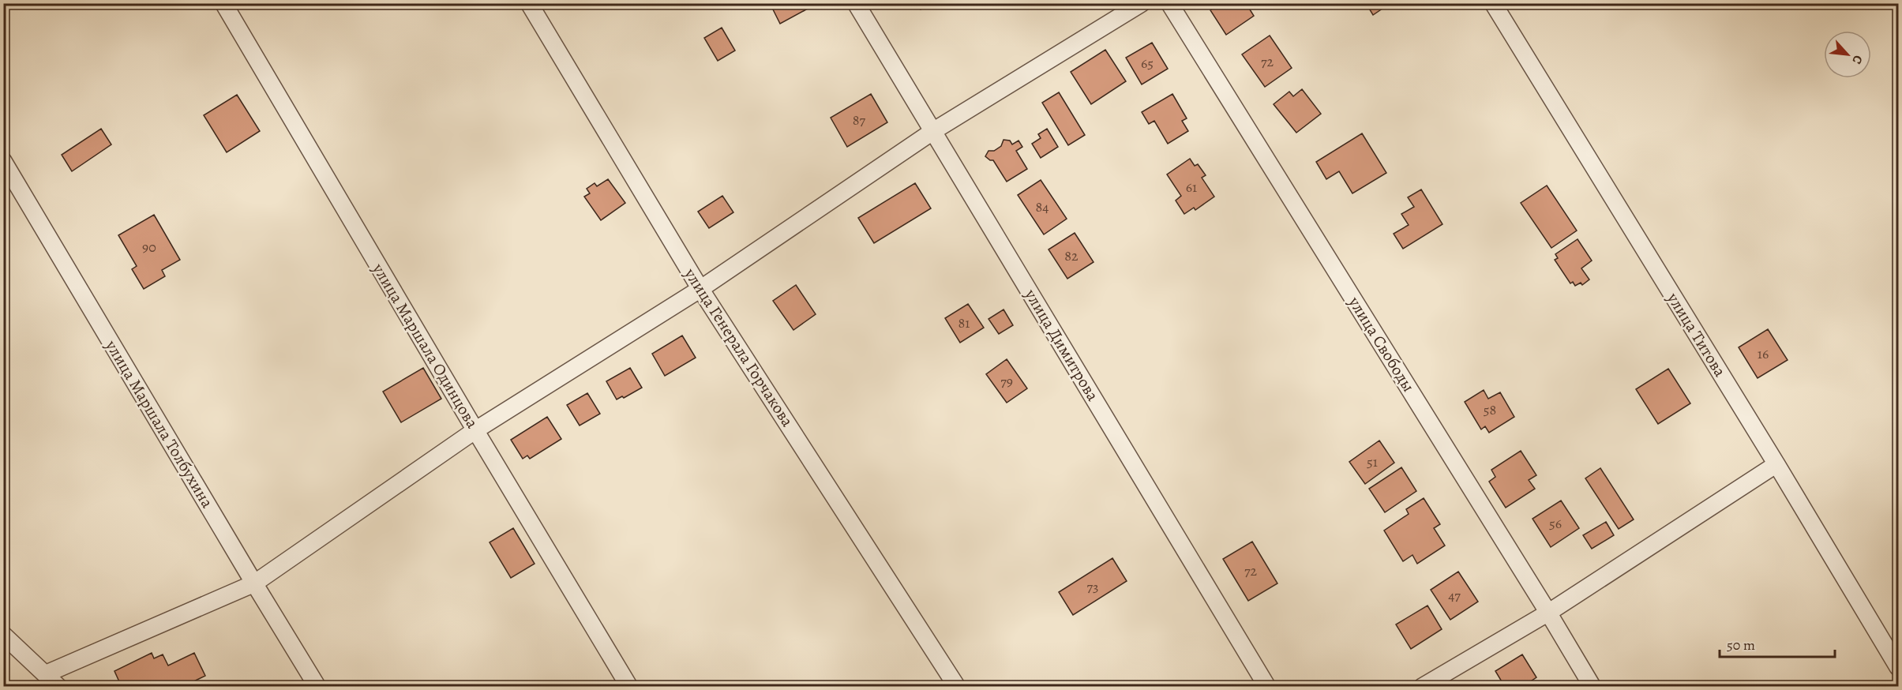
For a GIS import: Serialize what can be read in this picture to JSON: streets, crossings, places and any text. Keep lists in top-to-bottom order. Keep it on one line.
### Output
{"streets":{"street":["улица Титова","улица Свободы","улица Димитрова","улица Маршала Одинцова","улица Генерала Горчакова","улица Маршала Толбухина"]},"house_numbers":["72","65","87","61","84","90","82","81","16","79","58","51","56","72","73","47"],"scale_bar":"50 m","north":"bottom right"}
